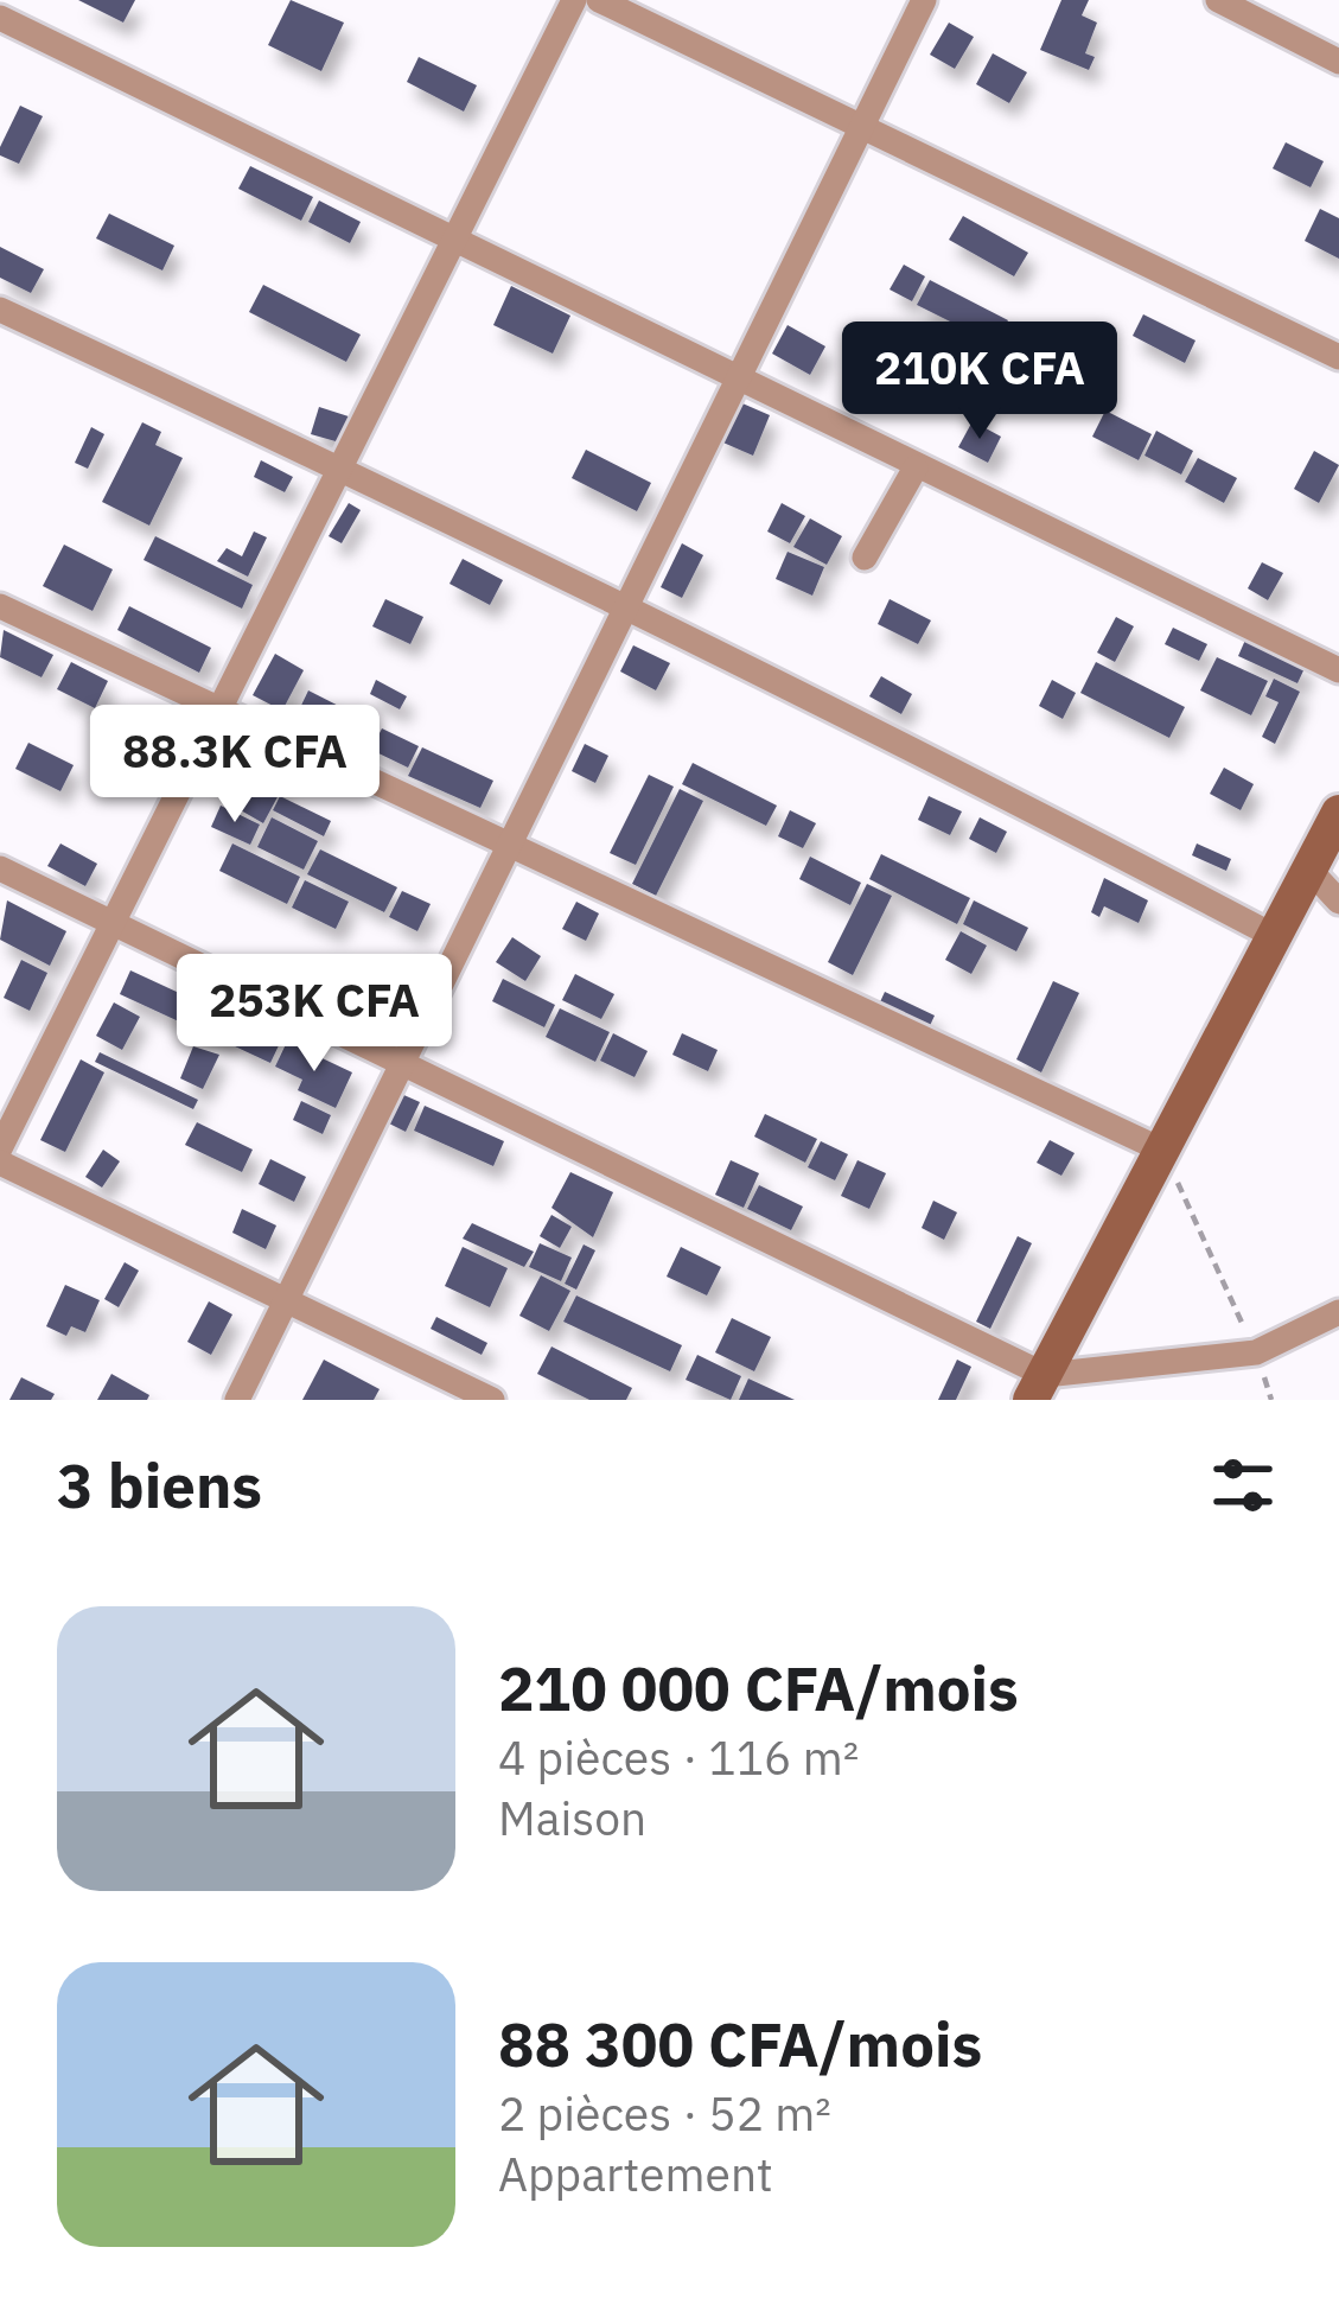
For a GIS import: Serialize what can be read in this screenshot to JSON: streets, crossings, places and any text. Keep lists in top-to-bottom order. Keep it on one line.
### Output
{"page":{"price":["210K CFA","88.3K CFA","253K CFA"],"heading":"3 biens","list":[{"name":"210 000 CFA/mois","note":"4 pièces · 116 m² · Maison"},{"name":"88 300 CFA/mois","note":"2 pièces · 52 m² · Appartement"}]}}
